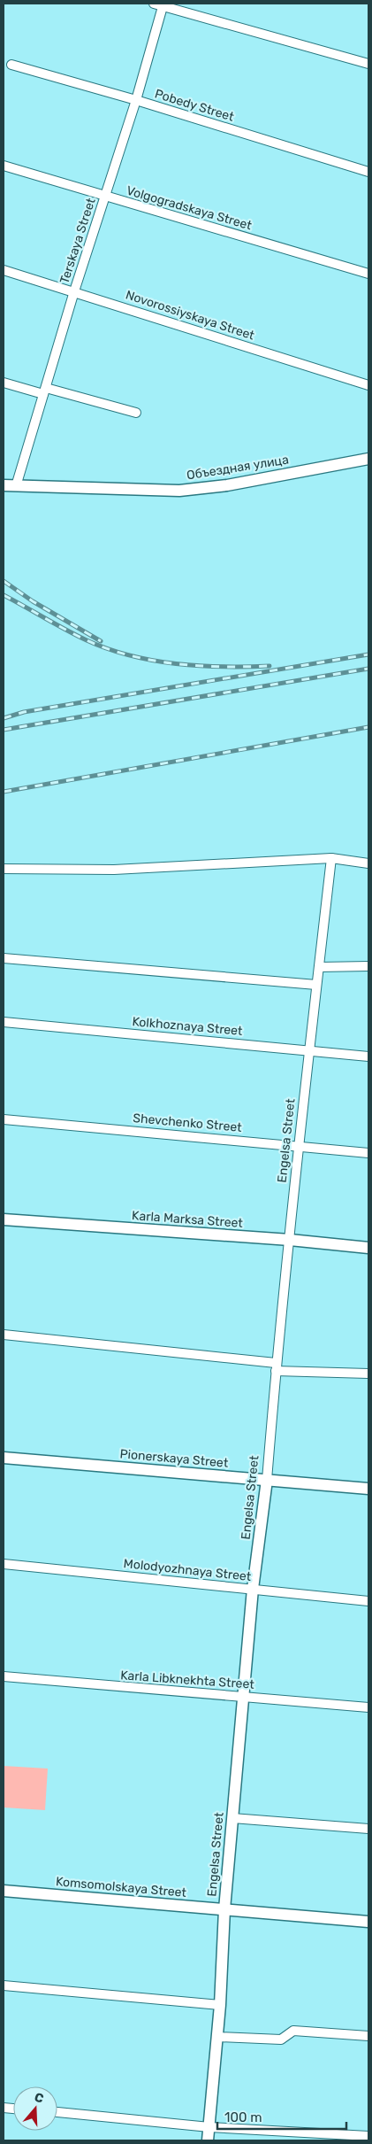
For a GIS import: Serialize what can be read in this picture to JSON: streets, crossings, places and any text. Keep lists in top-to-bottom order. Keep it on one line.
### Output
{"streets":{"street":["Pobedy Street","Volgogradskaya Street","Terskaya Street","Novorossiyskaya Street","Объездная улица","Kolkhoznaya Street","Shevchenko Street","Engelsa Street","Karla Marksa Street","Pionerskaya Street","Molodyozhnaya Street","Karla Libknekhta Street","Komsomolskaya Street"]},"crossings":[["Pobedy Street","Terskaya Street"],["Volgogradskaya Street","Terskaya Street"],["Terskaya Street","Novorossiyskaya Street"],["Terskaya Street","Объездная улица"],["Kolkhoznaya Street","Engelsa Street"],["Shevchenko Street","Engelsa Street"],["Engelsa Street","Karla Marksa Street"],["Engelsa Street","Pionerskaya Street"],["Engelsa Street","Molodyozhnaya Street"],["Engelsa Street","Karla Libknekhta Street"],["Engelsa Street","Komsomolskaya Street"]],"scale_bar":"100 m","north":"top"}
